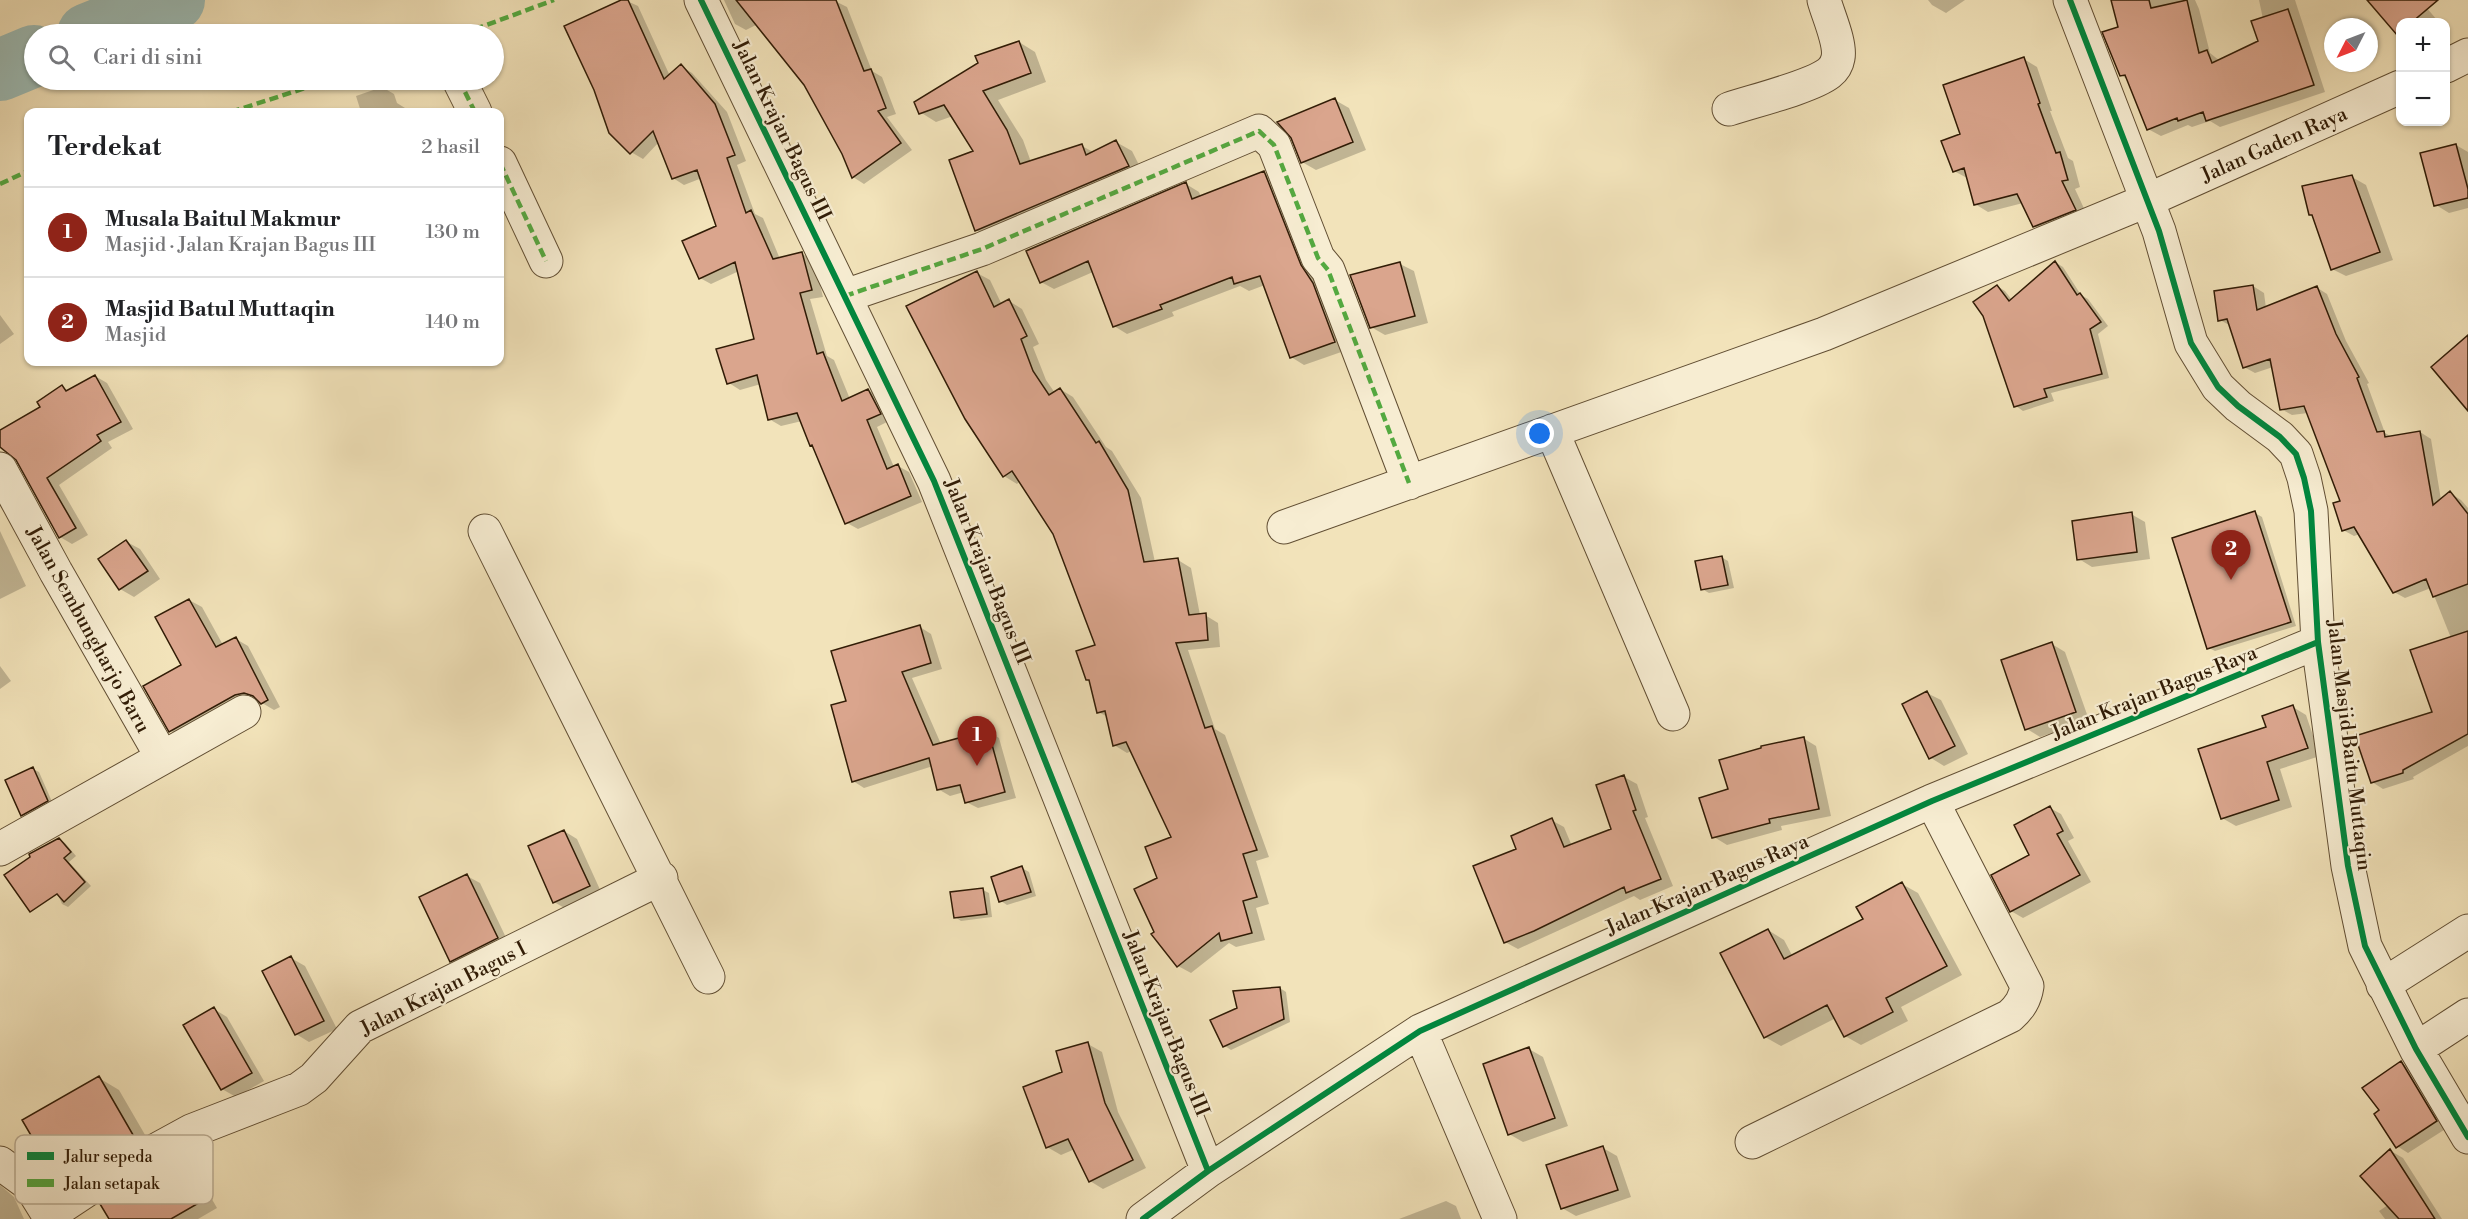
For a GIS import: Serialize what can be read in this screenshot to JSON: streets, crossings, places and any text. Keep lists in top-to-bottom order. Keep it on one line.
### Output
{"streets":{"street":["Jalan Krajan Bagus III","Jalan Gaden Raya","Jalan Sembungharjo Baru","Jalan Krajan Bagus Raya","Jalan Masjid Baitu Muttaqin","Jalan Krajan Bagus I"]},"crossings":[["Jalan Krajan Bagus III","Jalan Krajan Bagus Raya"],["Jalan Gaden Raya","Jalan Masjid Baitu Muttaqin"],["Jalan Krajan Bagus Raya","Jalan Masjid Baitu Muttaqin"]],"legend":["Jalur sepeda","Jalan setapak"],"north":"bottom left","page":{"map_buttons":["+","−"],"search":"Cari di sini","heading":["Terdekat","2 hasil"],"list":[{"mark":"1","name":"Musala Baitul Makmur","note":"Masjid · Jalan Krajan Bagus III","value":"130 m"},{"mark":"2","name":"Masjid Batul Muttaqin","note":"Masjid","value":"140 m"}],"pins":["2","1"]}}
